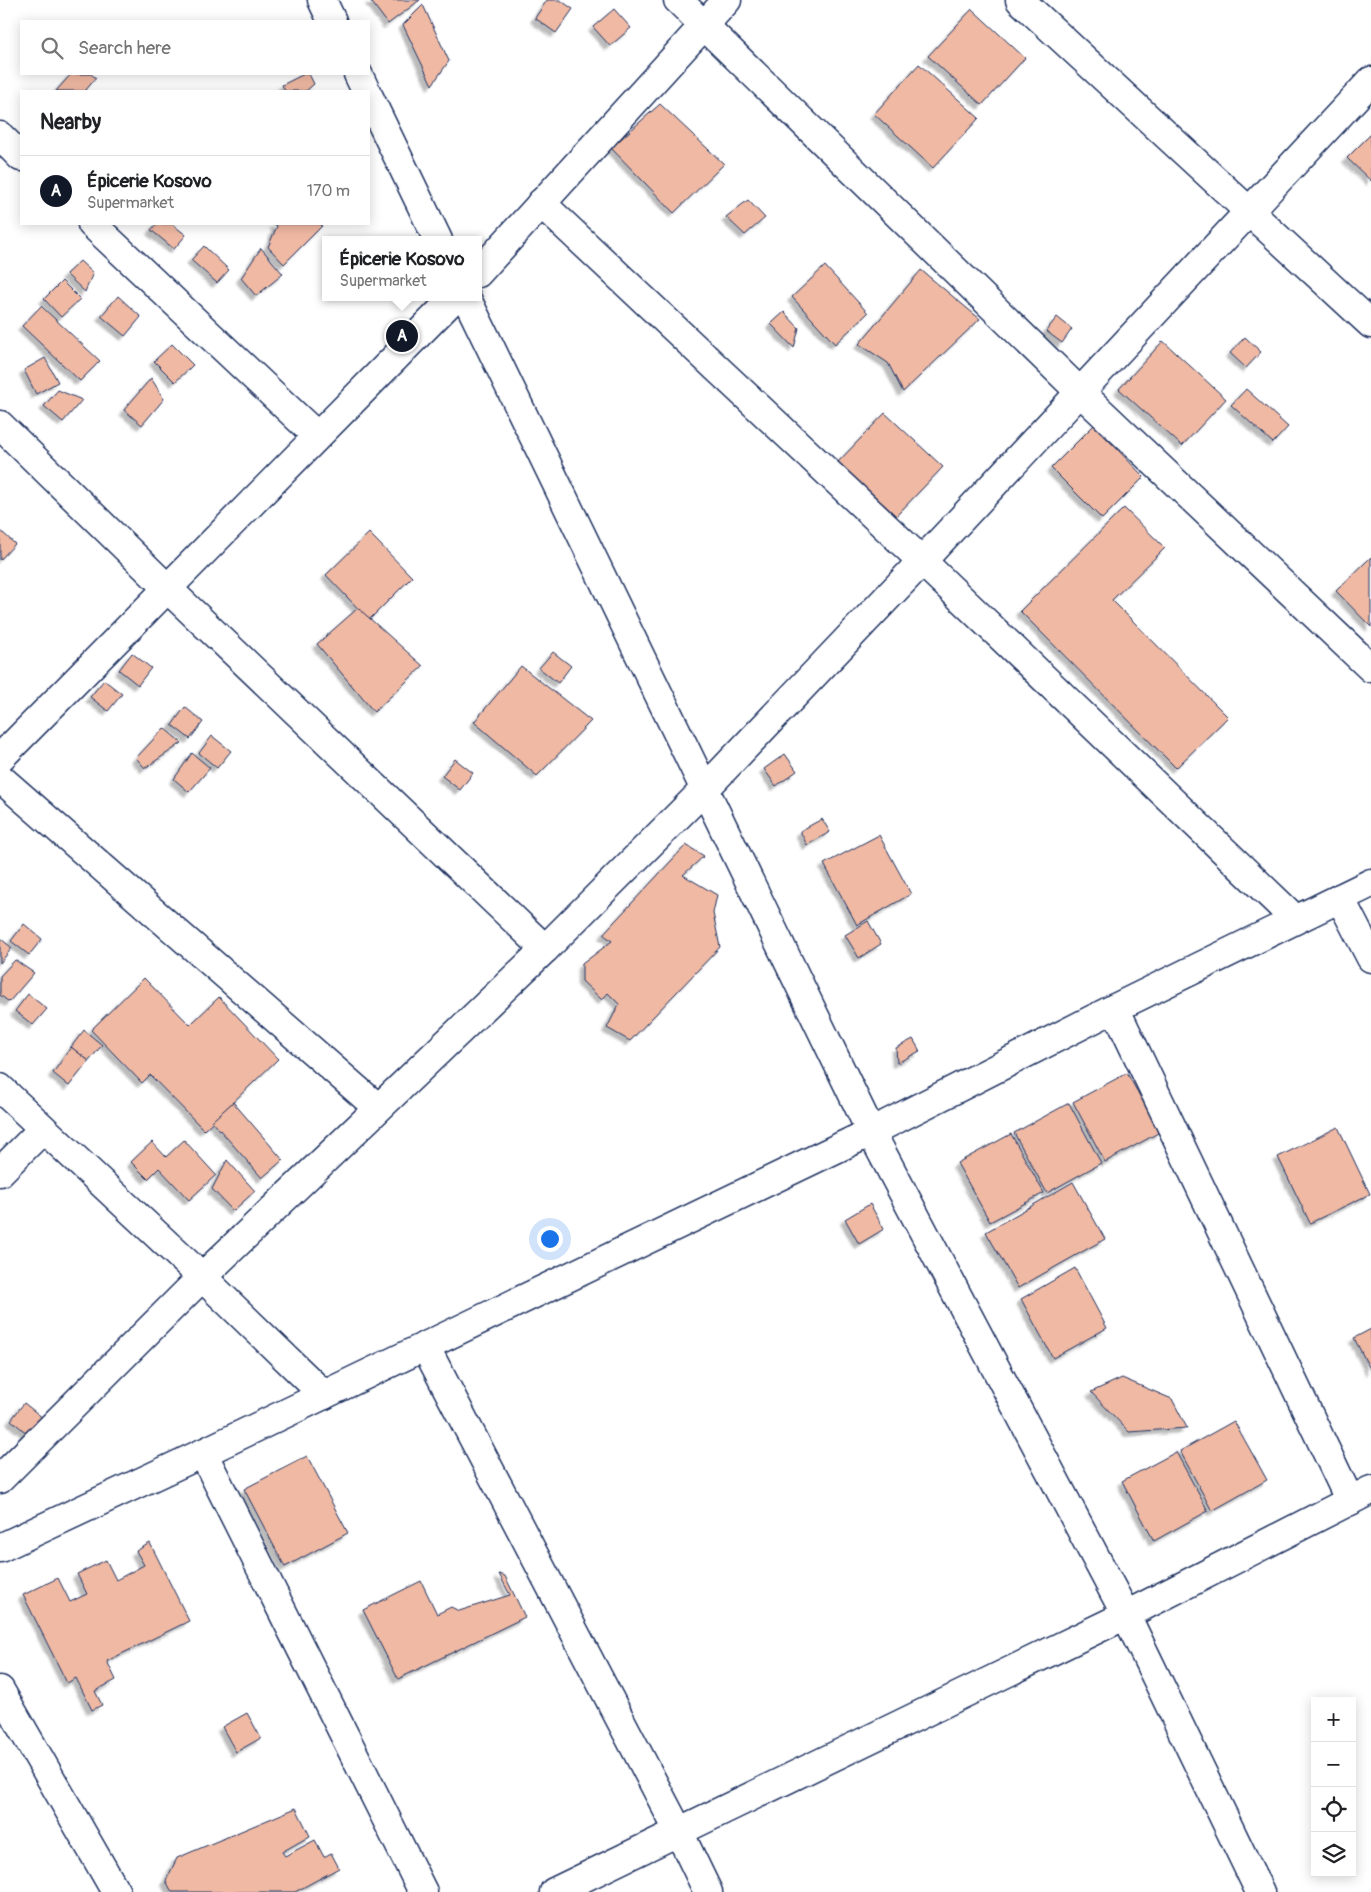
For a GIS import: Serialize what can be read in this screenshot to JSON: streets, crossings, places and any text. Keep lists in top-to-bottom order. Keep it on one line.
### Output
{"page":{"search":"Search here","heading":"Nearby","list":[{"mark":"A","name":"Épicerie Kosovo","note":"Supermarket","value":"170 m"}],"popup":["Épicerie Kosovo","Supermarket"],"pins":"A","map_buttons":["+","−"]}}
